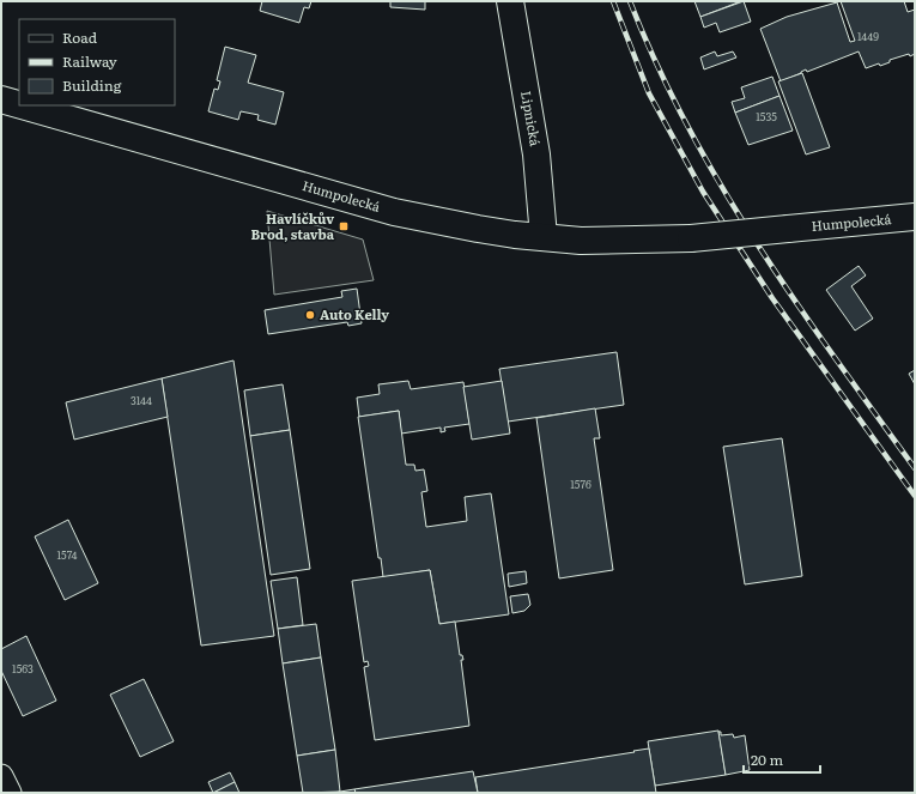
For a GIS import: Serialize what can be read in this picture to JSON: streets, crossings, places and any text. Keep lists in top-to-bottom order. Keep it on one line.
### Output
{"streets":{"main road":["Lipnická","Humpolecká"]},"crossings":[["Lipnická","Humpolecká"]],"places":{"transit":["Havlíčkův Brod, stavba"],"other":["Auto Kelly"]},"house_numbers":["1449","1535","3144","1576","1574","1563"],"legend":["Road","Railway","Building"],"scale_bar":"20 m"}
